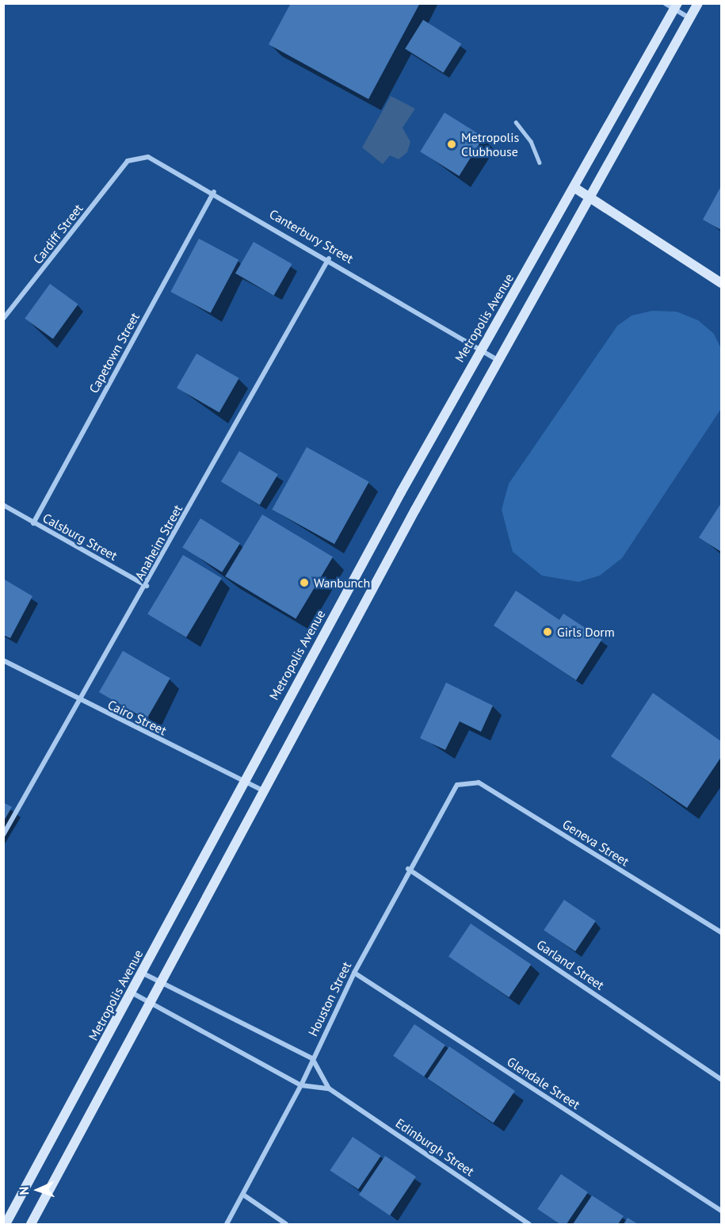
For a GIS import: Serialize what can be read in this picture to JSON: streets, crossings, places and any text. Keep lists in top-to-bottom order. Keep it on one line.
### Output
{"streets":{"main road":["Metropolis Avenue"],"street":["Cardiff Street","Canterbury Street","Capetown Street","Calsburg Street","Anaheim Street","Cairo Street","Geneva Street","Garland Street","Houston Street","Glendale Street","Edinburgh Street"]},"crossings":[["Cardiff Street","Canterbury Street"],["Canterbury Street","Metropolis Avenue"],["Canterbury Street","Capetown Street"],["Canterbury Street","Anaheim Street"],["Metropolis Avenue","Cairo Street"],["Metropolis Avenue","Edinburgh Street"],["Capetown Street","Calsburg Street"],["Calsburg Street","Anaheim Street"],["Anaheim Street","Cairo Street"],["Geneva Street","Houston Street"],["Garland Street","Houston Street"],["Houston Street","Glendale Street"],["Houston Street","Edinburgh Street"]],"places":["Metropolis Clubhouse","Wanbunch","Girls Dorm"],"north":"left"}
